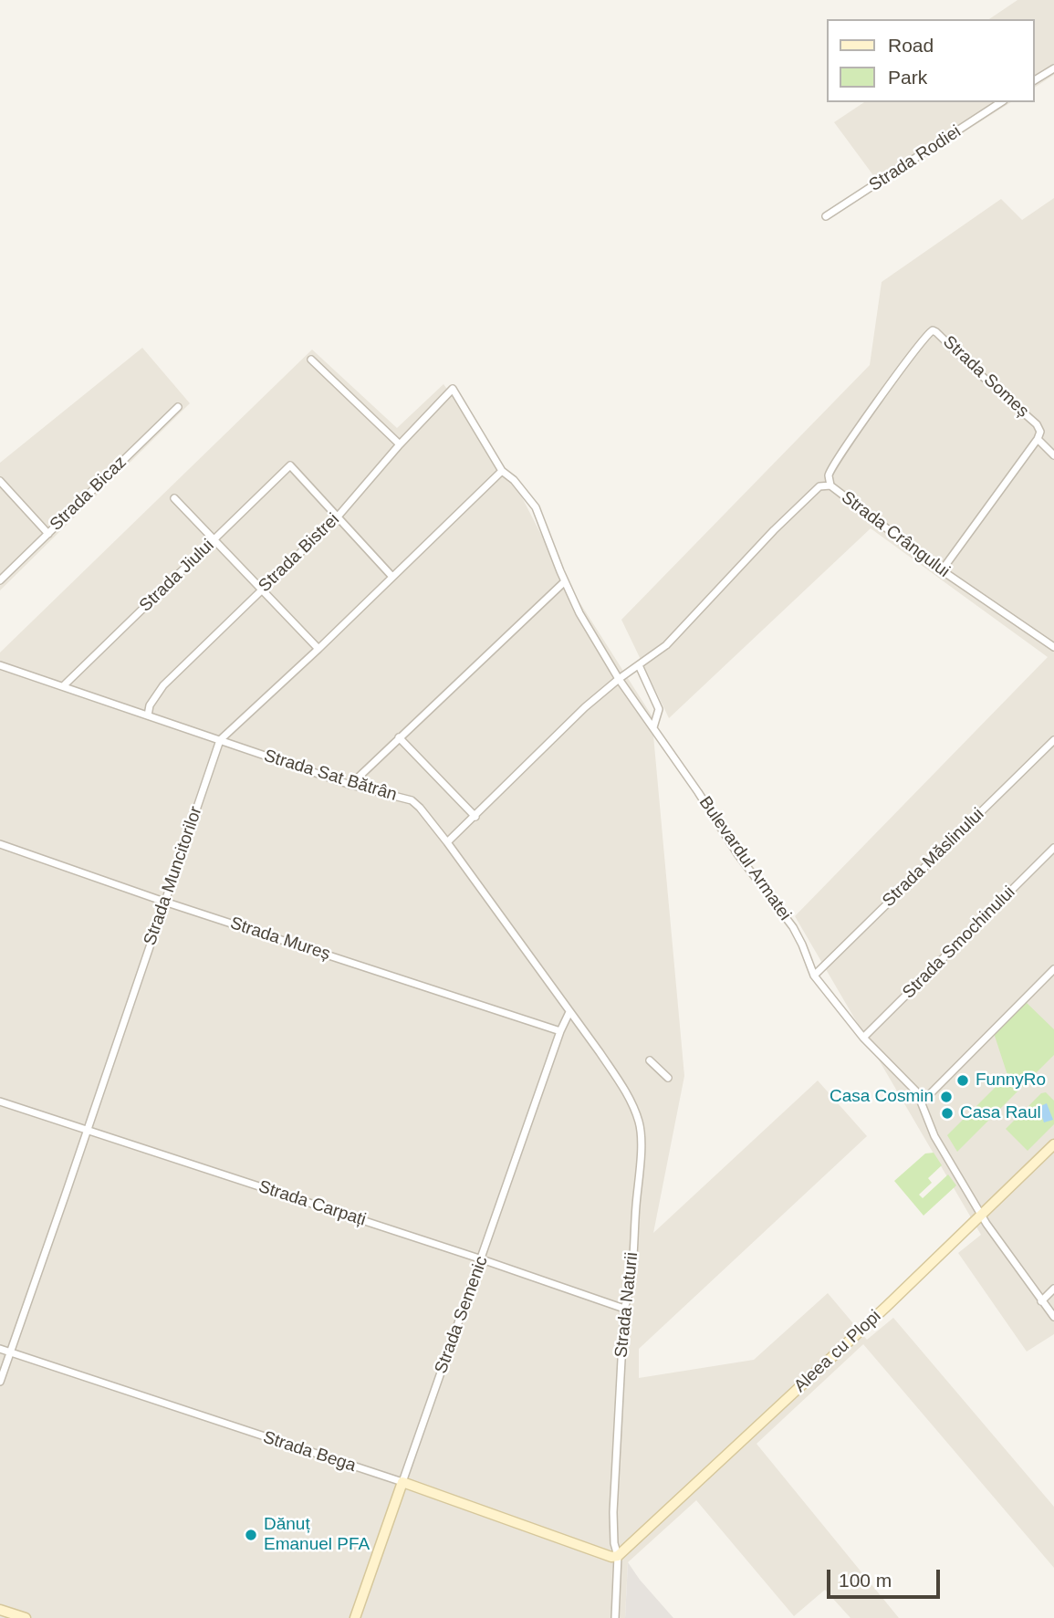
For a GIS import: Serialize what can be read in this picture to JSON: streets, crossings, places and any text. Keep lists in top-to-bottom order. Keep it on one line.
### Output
{"streets":{"street":["Strada Rodiei","Strada Someș","Strada Bicaz","Strada Crângului","Strada Bistrei","Strada Jiului","Strada Sat Bătrân","Strada Măslinului","Bulevardul Armatei","Strada Muncitorilor","Strada Mureș","Strada Smochinului","Strada Carpați","Strada Naturii","Strada Semenic","Aleea cu Plopi","Strada Bega"]},"crossings":[["Strada Someș","Strada Crângului"],["Strada Bistrei","Strada Jiului"],["Strada Bistrei","Strada Sat Bătrân"],["Strada Bistrei","Bulevardul Armatei"],["Strada Jiului","Strada Sat Bătrân"],["Strada Sat Bătrân","Strada Muncitorilor"],["Strada Sat Bătrân","Strada Naturii"],["Strada Sat Bătrân","Strada Semenic"],["Strada Măslinului","Bulevardul Armatei"],["Bulevardul Armatei","Strada Muncitorilor"],["Bulevardul Armatei","Strada Smochinului"],["Bulevardul Armatei","Aleea cu Plopi"],["Strada Muncitorilor","Strada Mureș"],["Strada Muncitorilor","Strada Carpați"],["Strada Muncitorilor","Strada Bega"],["Strada Mureș","Strada Semenic"],["Strada Carpați","Strada Naturii"],["Strada Carpați","Strada Semenic"],["Strada Naturii","Strada Semenic"],["Strada Naturii","Aleea cu Plopi"],["Strada Naturii","Strada Bega"],["Strada Semenic","Strada Bega"],["Aleea cu Plopi","Strada Bega"]],"places":["FunnyRo","Casa Cosmin","Casa Raul","Dănuț Emanuel PFA"],"legend":["Road","Park"],"scale_bar":"100 m"}
